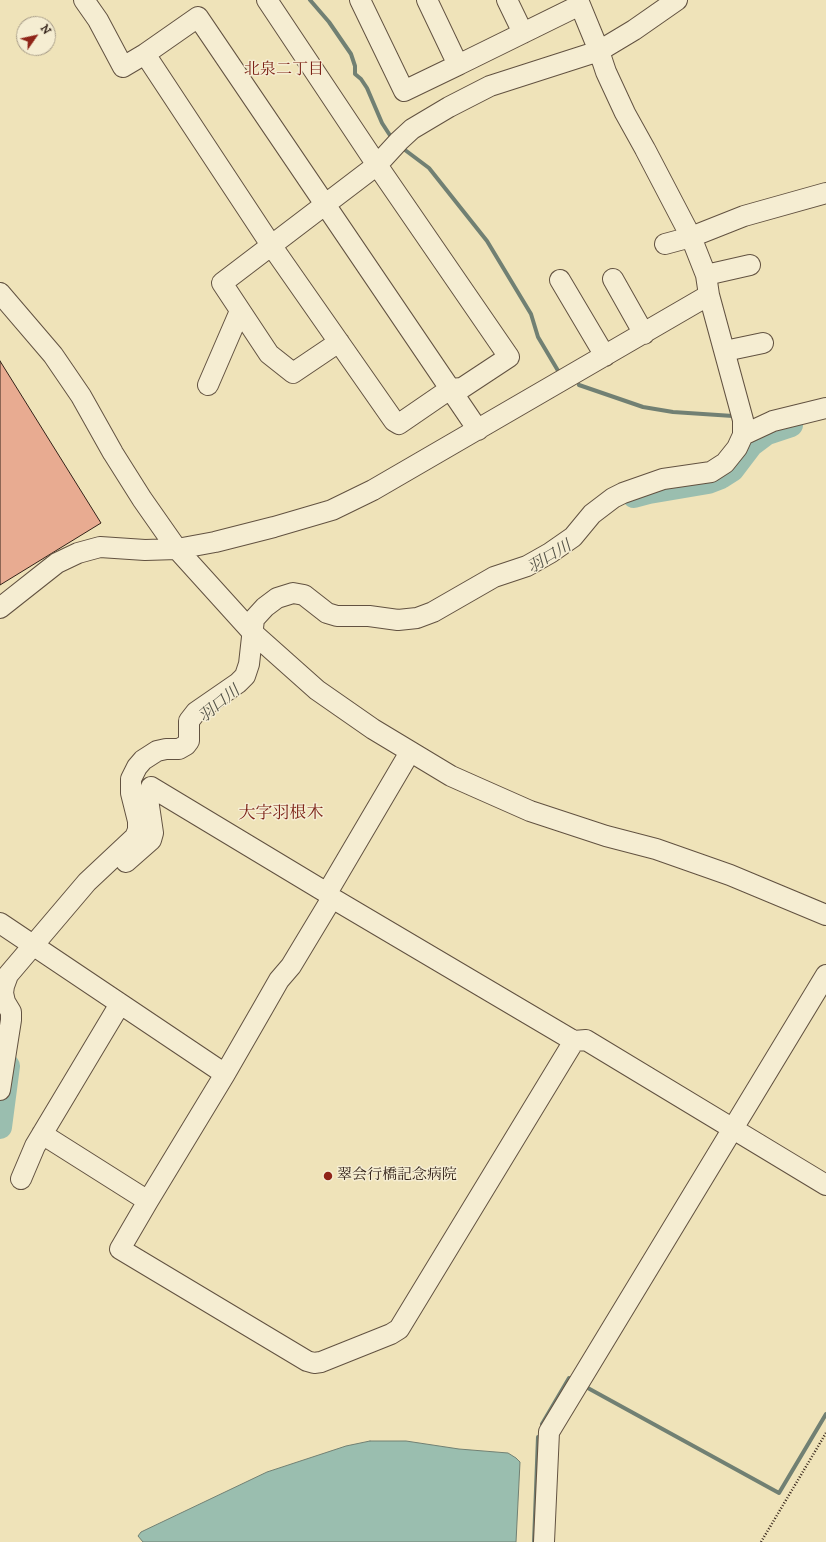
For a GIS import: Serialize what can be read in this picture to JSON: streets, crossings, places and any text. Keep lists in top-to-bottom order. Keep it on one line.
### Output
{"districts":["北泉二丁目","大字羽根木"],"water":["羽口川"],"places":["翠会行橋記念病院"],"north":"top right"}
